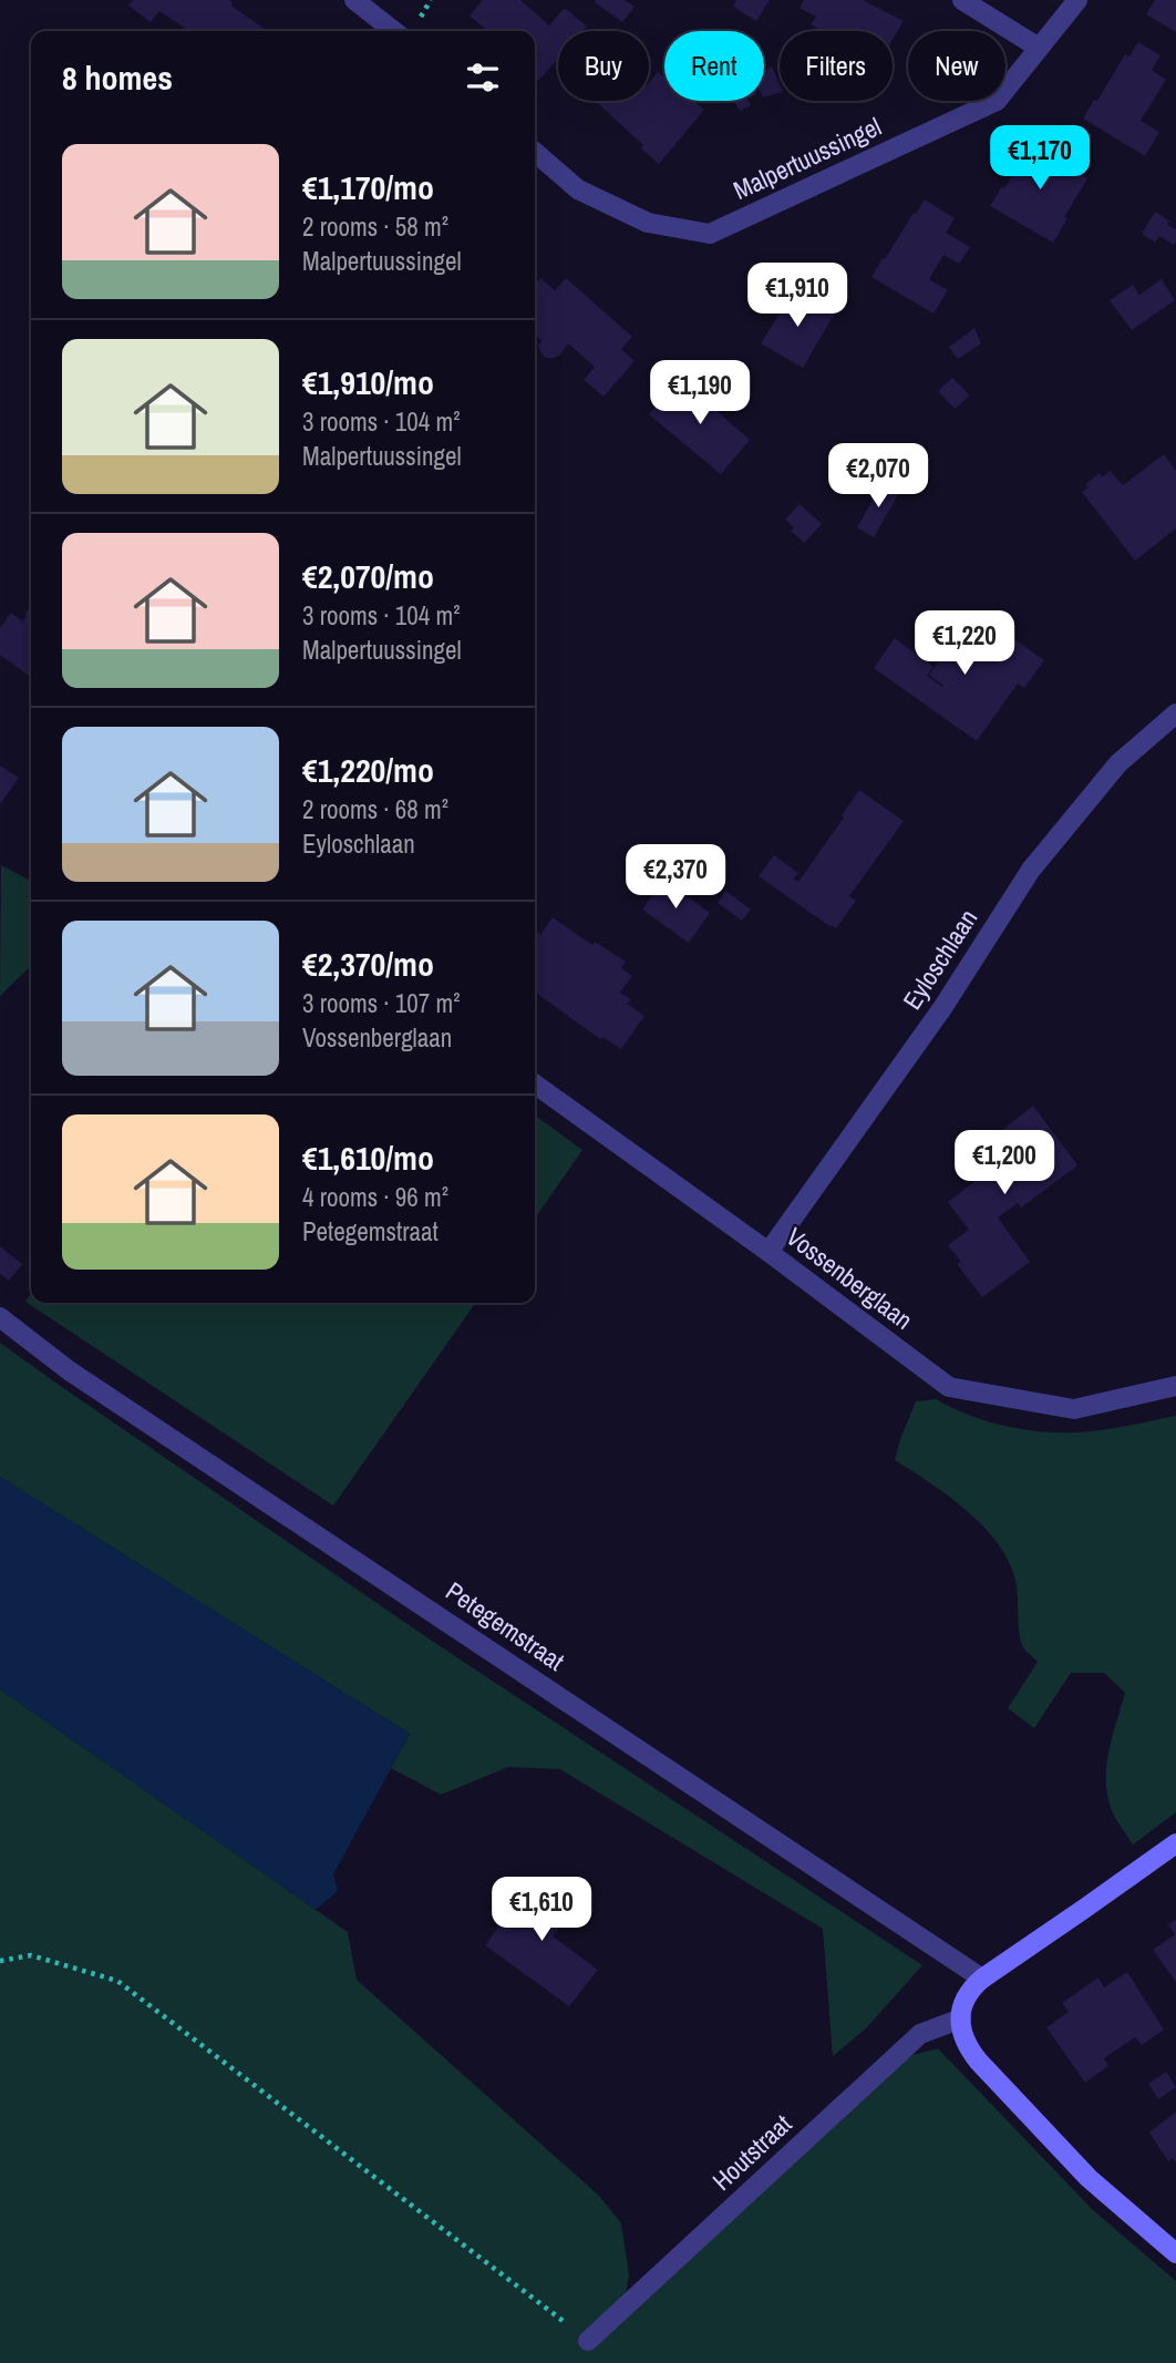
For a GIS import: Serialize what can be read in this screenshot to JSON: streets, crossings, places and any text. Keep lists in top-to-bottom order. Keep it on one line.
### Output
{"streets":{"street":["Malpertuussingel","Eyloschlaan","Vossenberglaan","Petegemstraat","Houtstraat"]},"crossings":[["Eyloschlaan","Vossenberglaan"]],"page":{"chip":["Buy","Rent","Filters","New"],"heading":"8 homes","list":[{"name":"€1,170/mo","note":"2 rooms · 58 m² · Malpertuussingel"},{"name":"€1,910/mo","note":"3 rooms · 104 m² · Malpertuussingel"},{"name":"€2,070/mo","note":"3 rooms · 104 m² · Malpertuussingel"},{"name":"€1,220/mo","note":"2 rooms · 68 m² · Eyloschlaan"},{"name":"€2,370/mo","note":"3 rooms · 107 m² · Vossenberglaan"},{"name":"€1,610/mo","note":"4 rooms · 96 m² · Petegemstraat"}],"price":["€1,170","€1,910","€1,190","€2,070","€1,220","€2,370","€1,200","€1,610"]}}
